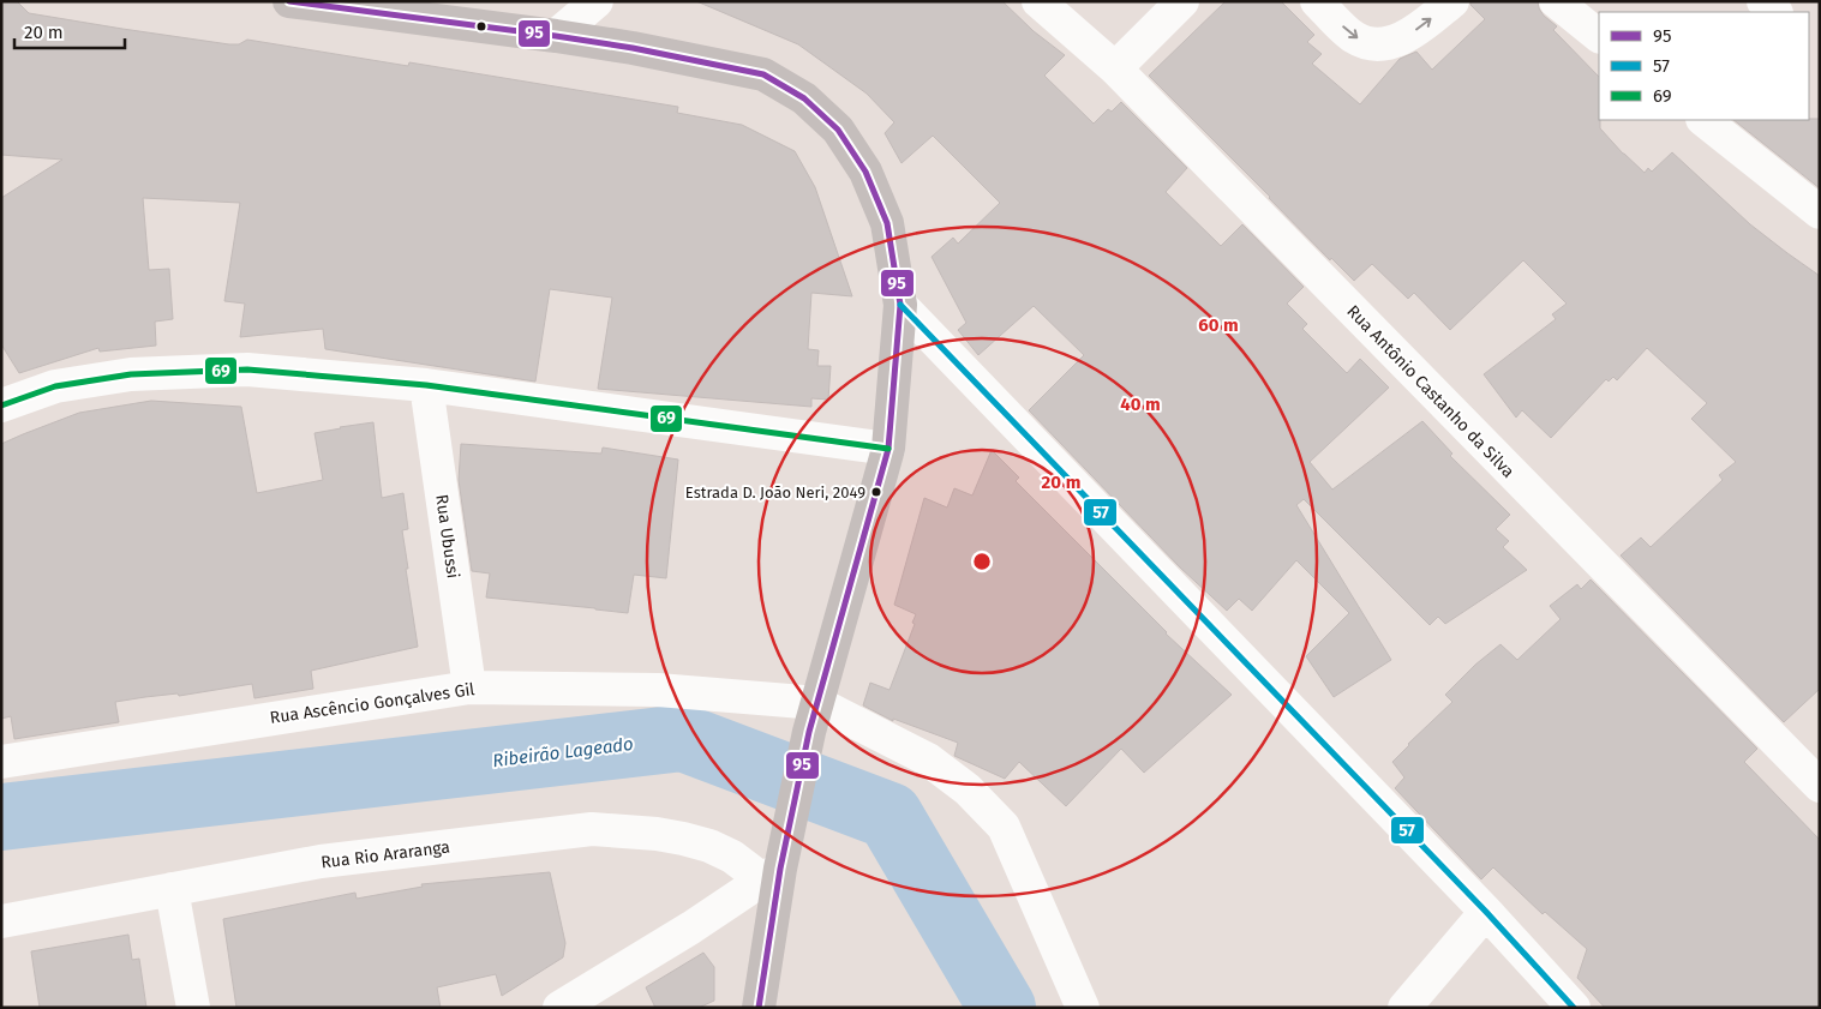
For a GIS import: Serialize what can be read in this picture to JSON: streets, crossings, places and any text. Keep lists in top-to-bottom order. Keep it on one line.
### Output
{"streets":{"street":["Rua Antônio Castanho da Silva","Rua Ubussi","Rua Ascêncio Gonçalves Gil","Rua Rio Araranga"]},"crossings":[["Rua Ubussi","Rua Ascêncio Gonçalves Gil"]],"water":["Ribeirão Lageado"],"places":["Estrada D. João Neri, 2049"],"lines":["transit line 95","transit line 57","transit line 69"],"legend":["95","57","69"],"scale_bar":"20 m","rings":["60 m","40 m","20 m"]}
